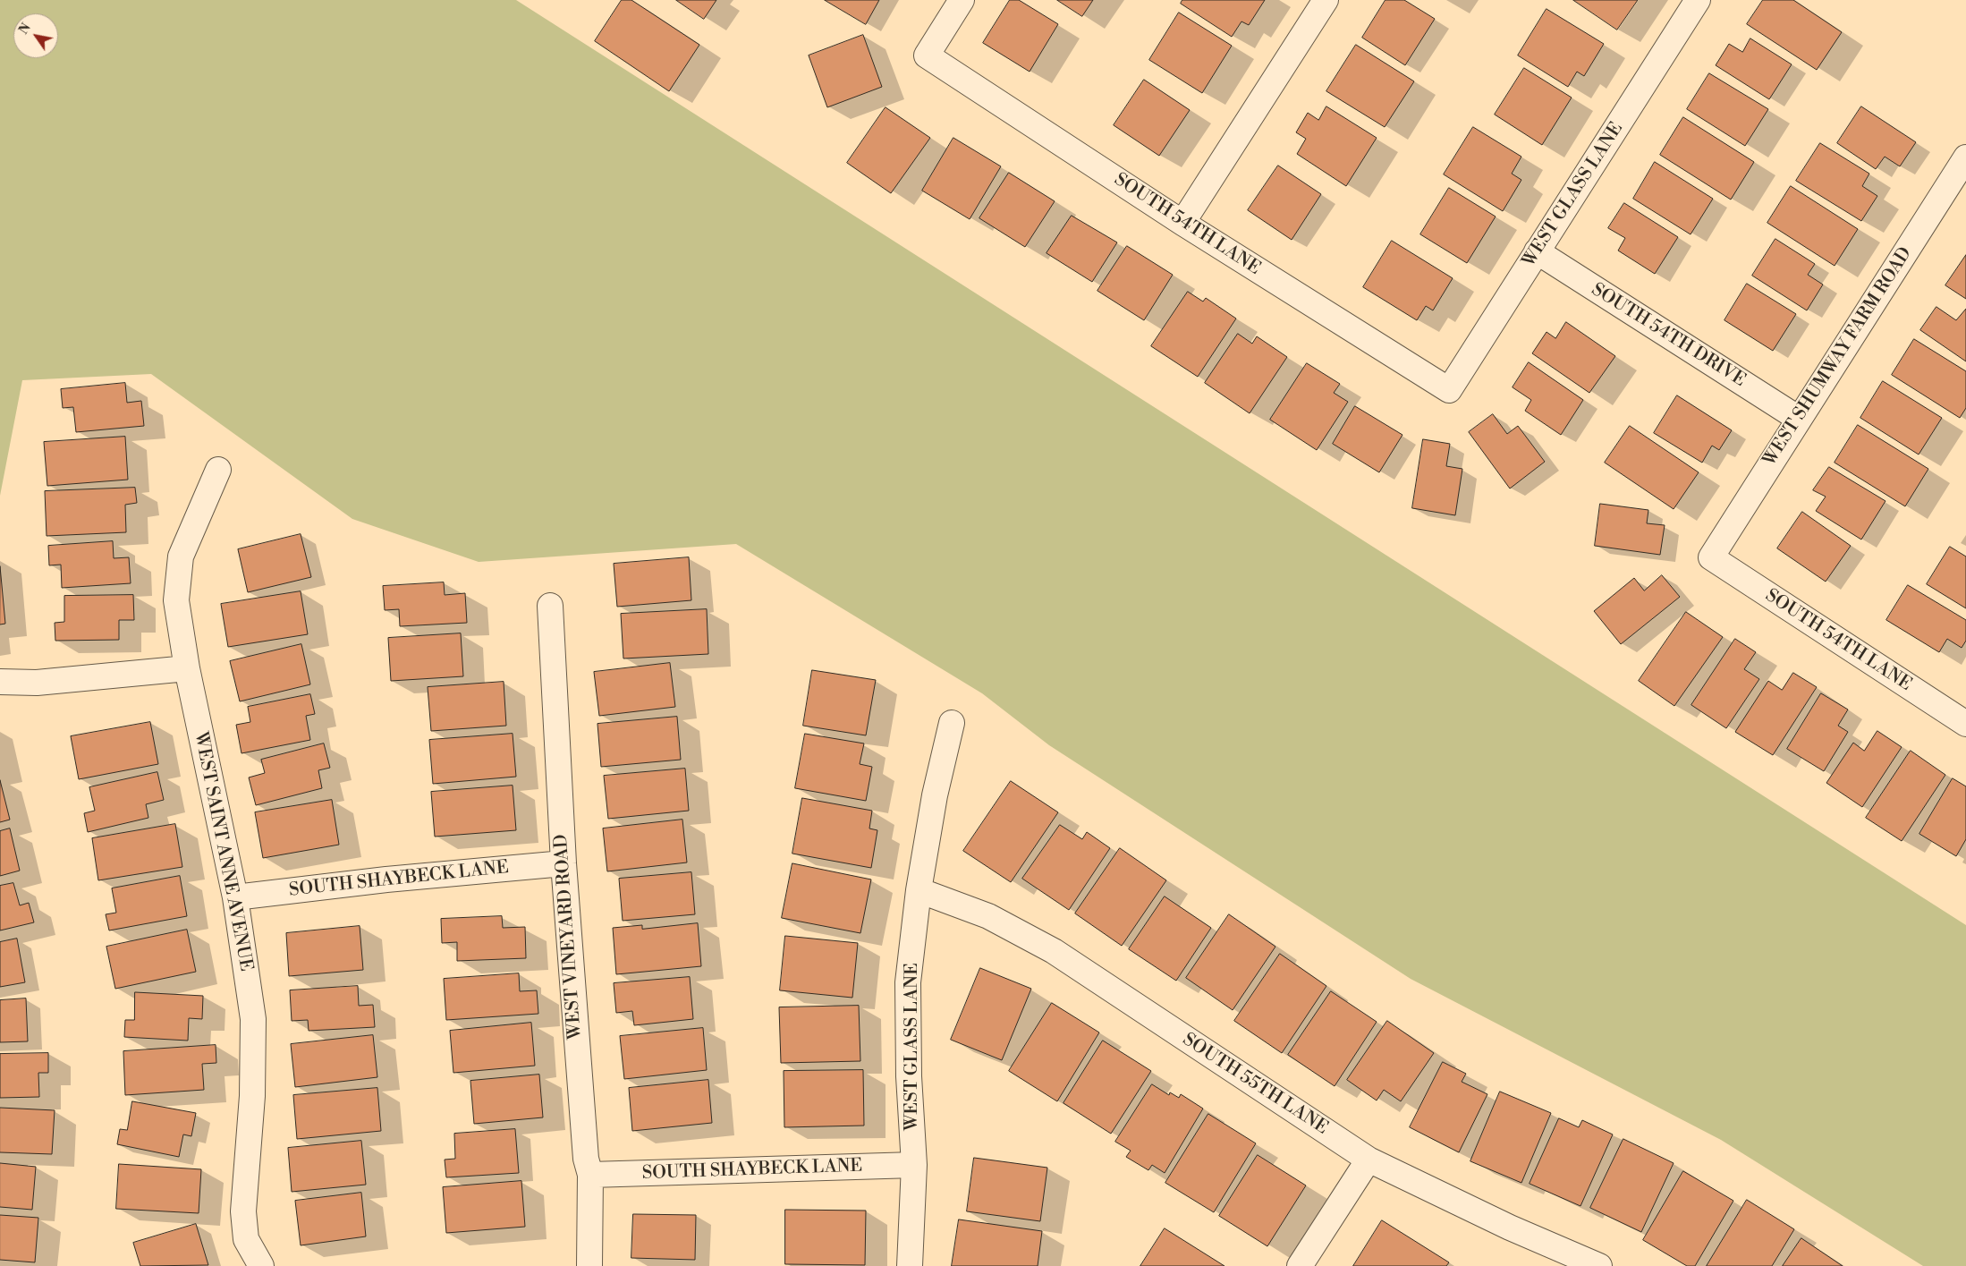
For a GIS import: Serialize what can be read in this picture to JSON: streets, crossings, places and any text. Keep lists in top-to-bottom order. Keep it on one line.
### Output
{"streets":{"street":["WEST GLASS LANE","SOUTH 54TH LANE","SOUTH 54TH DRIVE","WEST SHUMWAY FARM ROAD","WEST SAINT ANNE AVENUE","SOUTH SHAYBECK LANE","WEST VINEYARD ROAD","SOUTH 55TH LANE"]},"crossings":[["WEST GLASS LANE","SOUTH 54TH LANE"],["WEST GLASS LANE","SOUTH 54TH DRIVE"],["WEST GLASS LANE","SOUTH SHAYBECK LANE"],["WEST GLASS LANE","SOUTH 55TH LANE"],["SOUTH 54TH LANE","WEST SHUMWAY FARM ROAD"],["SOUTH 54TH DRIVE","WEST SHUMWAY FARM ROAD"],["WEST SAINT ANNE AVENUE","SOUTH SHAYBECK LANE"],["SOUTH SHAYBECK LANE","WEST VINEYARD ROAD"]],"north":"top left"}
